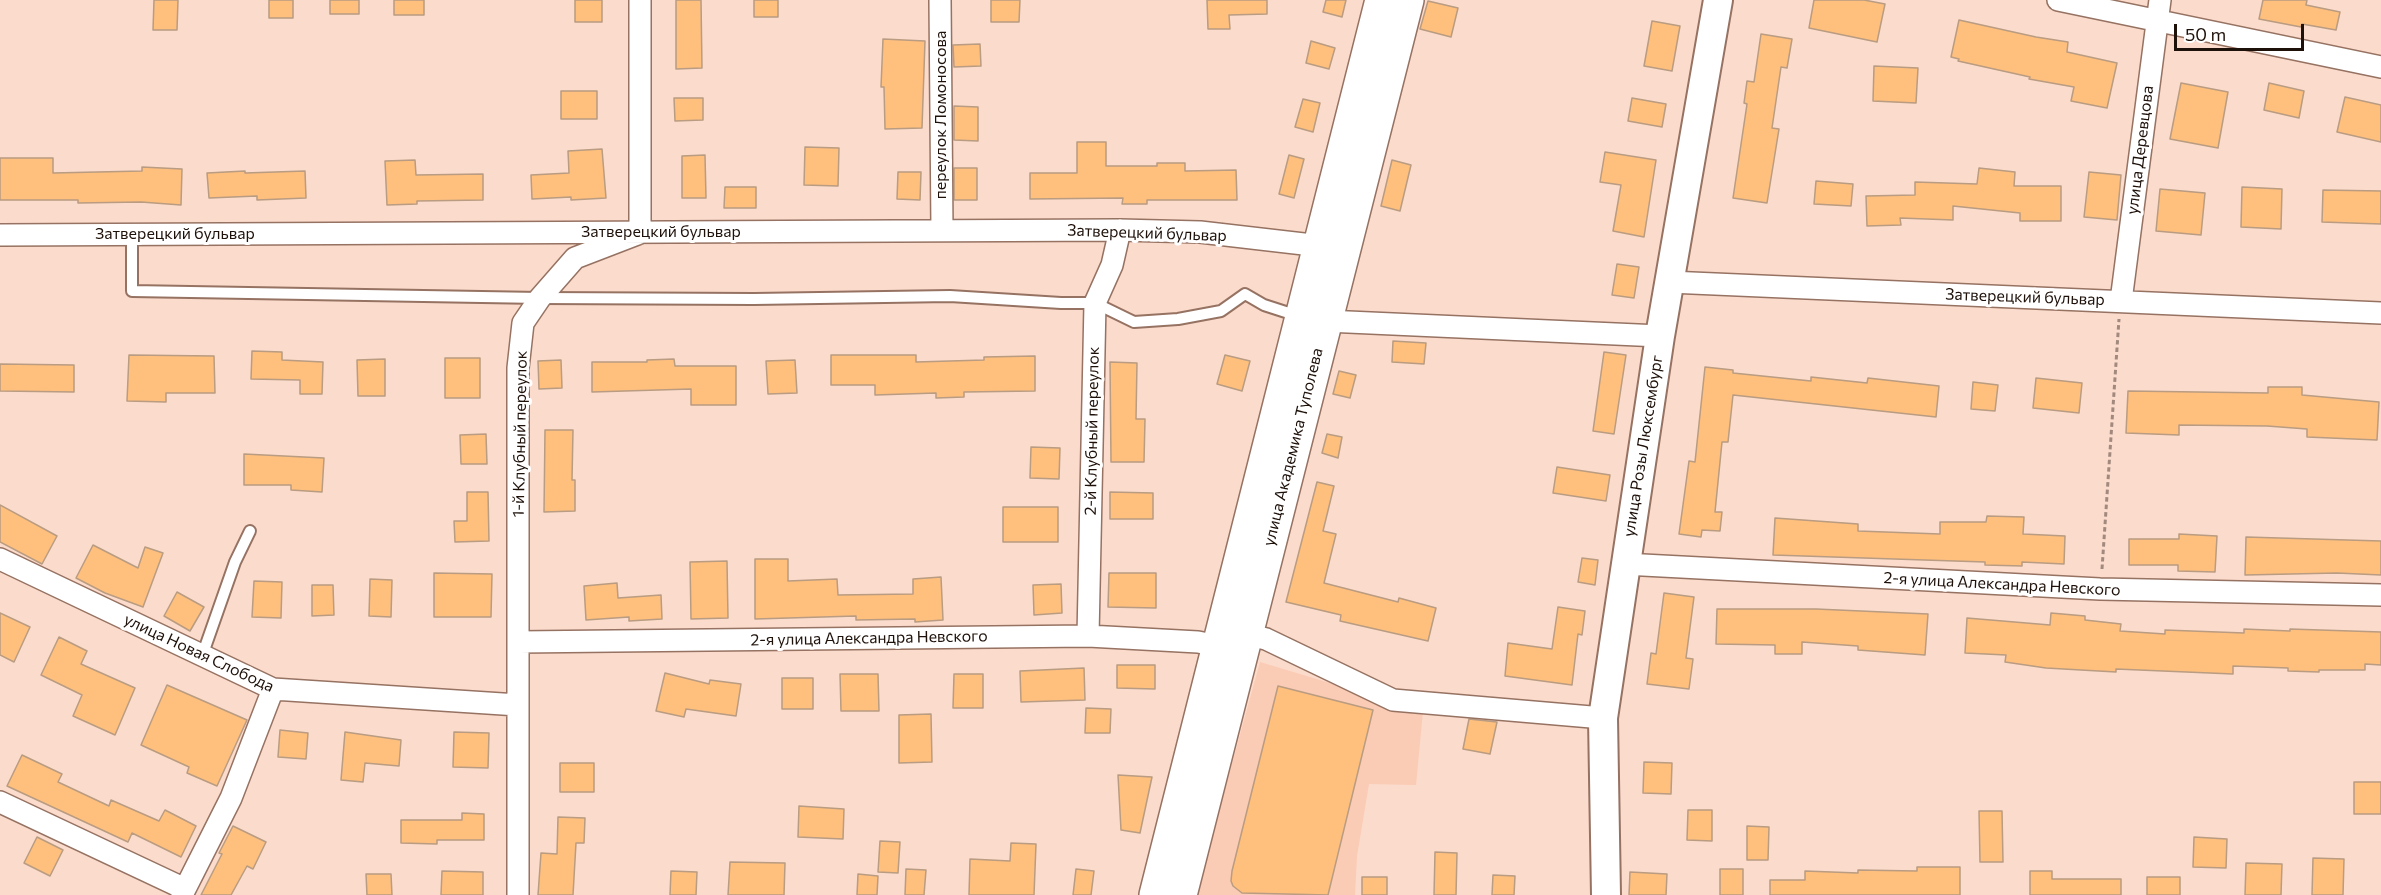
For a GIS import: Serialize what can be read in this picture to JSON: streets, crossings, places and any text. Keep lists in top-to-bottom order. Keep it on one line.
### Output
{"streets":{"main road":["улица Академика Туполева"],"street":["переулок Ломоносова","улица Деревцова","Затверецкий бульвар","2-й Клубный переулок","1-й Клубный переулок","улица Розы Люксембург","2-я улица Александра Невского","улица Новая Слобода"]},"crossings":[["переулок Ломоносова","Затверецкий бульвар"],["улица Деревцова","Затверецкий бульвар"],["Затверецкий бульвар","2-й Клубный переулок"],["Затверецкий бульвар","1-й Клубный переулок"],["Затверецкий бульвар","улица Розы Люксембург"],["Затверецкий бульвар","улица Академика Туполева"],["2-й Клубный переулок","2-я улица Александра Невского"],["1-й Клубный переулок","2-я улица Александра Невского"],["1-й Клубный переулок","улица Новая Слобода"],["улица Розы Люксембург","2-я улица Александра Невского"],["улица Академика Туполева","2-я улица Александра Невского"]],"scale_bar":"50 m"}
